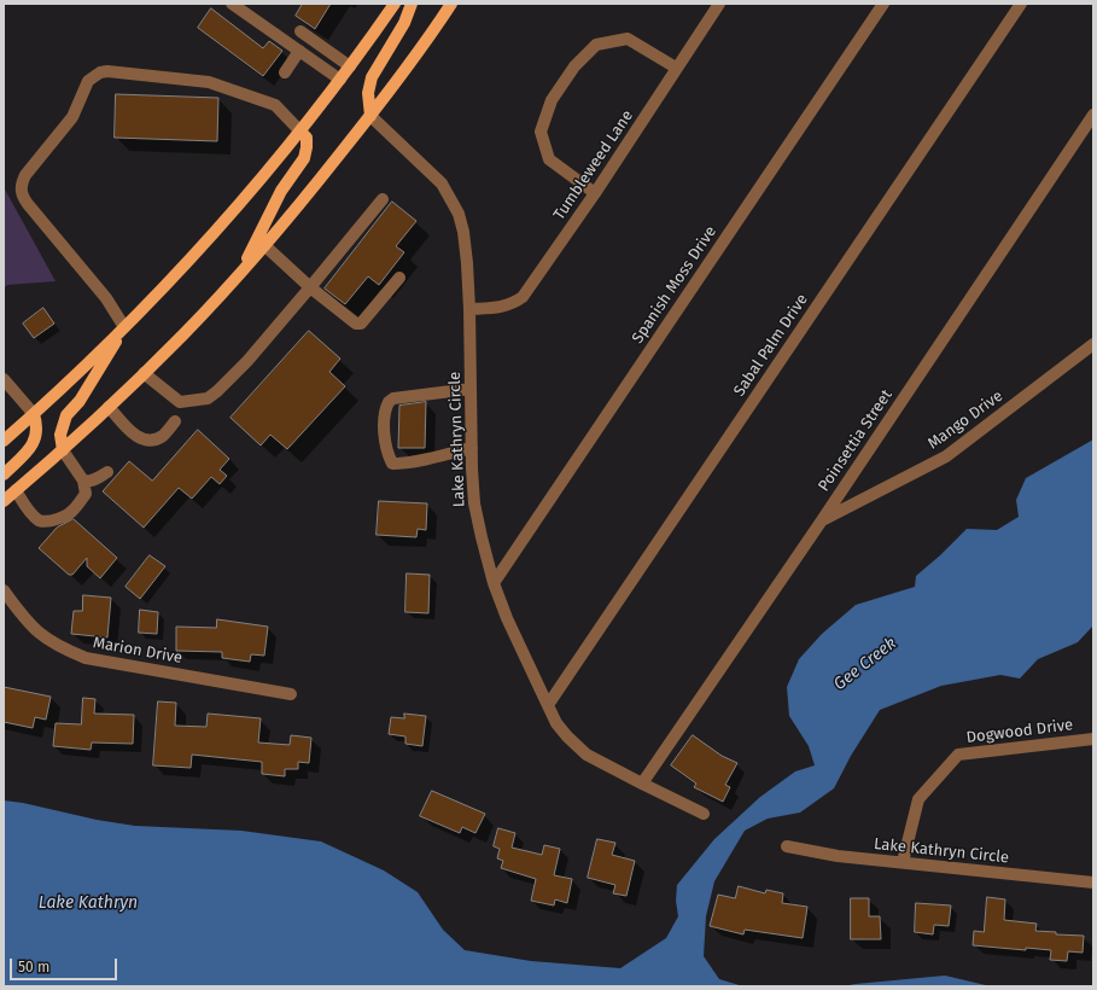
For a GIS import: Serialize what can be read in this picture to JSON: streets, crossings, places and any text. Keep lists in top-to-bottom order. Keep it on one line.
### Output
{"streets":{"street":["Tumbleweed Lane","Spanish Moss Drive","Sabal Palm Drive","Mango Drive","Lake Kathryn Circle","Poinsettia Street","Marion Drive","Dogwood Drive"]},"crossings":[["Tumbleweed Lane","Lake Kathryn Circle"],["Spanish Moss Drive","Lake Kathryn Circle"],["Sabal Palm Drive","Lake Kathryn Circle"],["Mango Drive","Poinsettia Street"],["Lake Kathryn Circle","Poinsettia Street"],["Lake Kathryn Circle","Dogwood Drive"]],"water":["Gee Creek","Lake Kathryn"],"scale_bar":"50 m"}
